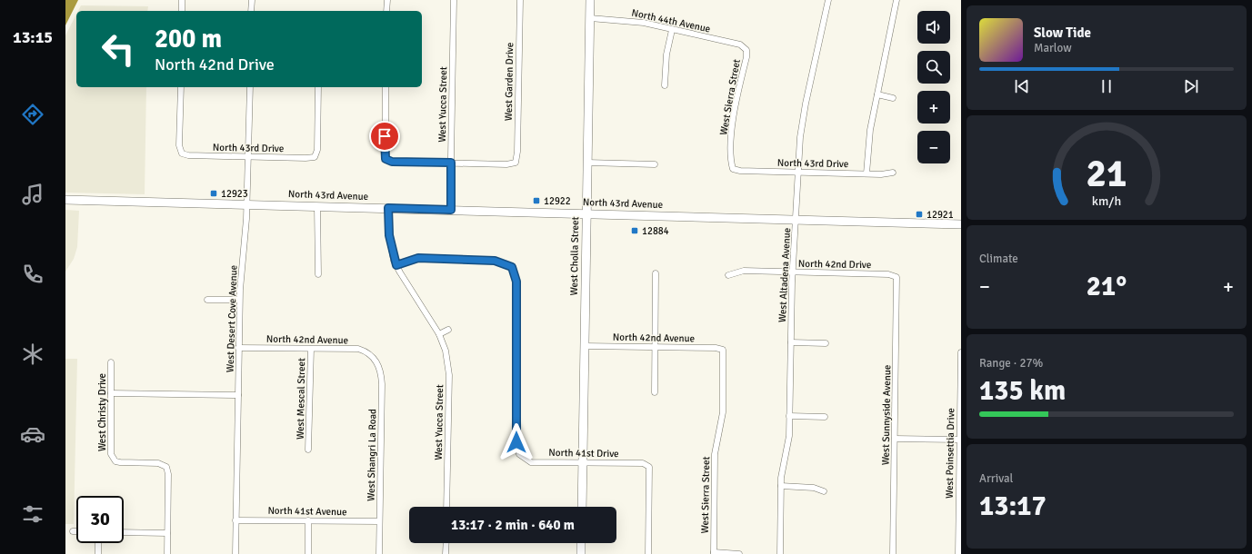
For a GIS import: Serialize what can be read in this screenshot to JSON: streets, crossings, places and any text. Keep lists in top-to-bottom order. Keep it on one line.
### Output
{"streets":{"main road":["North 43rd Avenue","West Cholla Street"],"street":["North 44th Avenue","West Garden Drive","West Sierra Street","West Yucca Street","North 43rd Drive","North 42nd Drive","West Altadena Avenue","West Desert Cove Avenue","North 42nd Avenue","West Mescal Street","West Christy Drive","West Sunnyside Avenue","North 41st Drive","West Poinsettia Drive","West Shangri La Road","North 41st Avenue"]},"crossings":[["North 44th Avenue","West Sierra Street"],["North 44th Avenue","West Cholla Street"],["West Garden Drive","West Yucca Street"],["West Sierra Street","North 43rd Drive"],["West Sierra Street","North 42nd Avenue"],["West Yucca Street","North 43rd Avenue"],["West Yucca Street","North 41st Drive"],["North 43rd Drive","West Altadena Avenue"],["North 43rd Drive","West Desert Cove Avenue"],["North 43rd Avenue","West Cholla Street"],["North 43rd Avenue","West Altadena Avenue"],["North 43rd Avenue","West Desert Cove Avenue"],["West Cholla Street","North 42nd Avenue"],["West Cholla Street","North 41st Drive"],["North 42nd Drive","West Altadena Avenue"],["North 42nd Drive","West Sunnyside Avenue"],["West Desert Cove Avenue","North 42nd Avenue"],["West Desert Cove Avenue","North 41st Avenue"],["North 42nd Avenue","West Mescal Street"],["North 42nd Avenue","West Shangri La Road"],["West Shangri La Road","North 41st Avenue"]],"places":{"transit":["12923","12922","12921","12884"]},"page":{"tabs":"13:15","map_buttons":["+","−"],"turn":["200 m","North 42nd Drive"],"song":["Slow Tide","Marlow"],"tile":["Climate",["Range · 27%","135 km"],["Arrival","13:17"]],"heat":["−","21°","+"],"limit":"30","trip":"13:17 · 2 min · 640 m","gauge":["21","km/h"]}}
